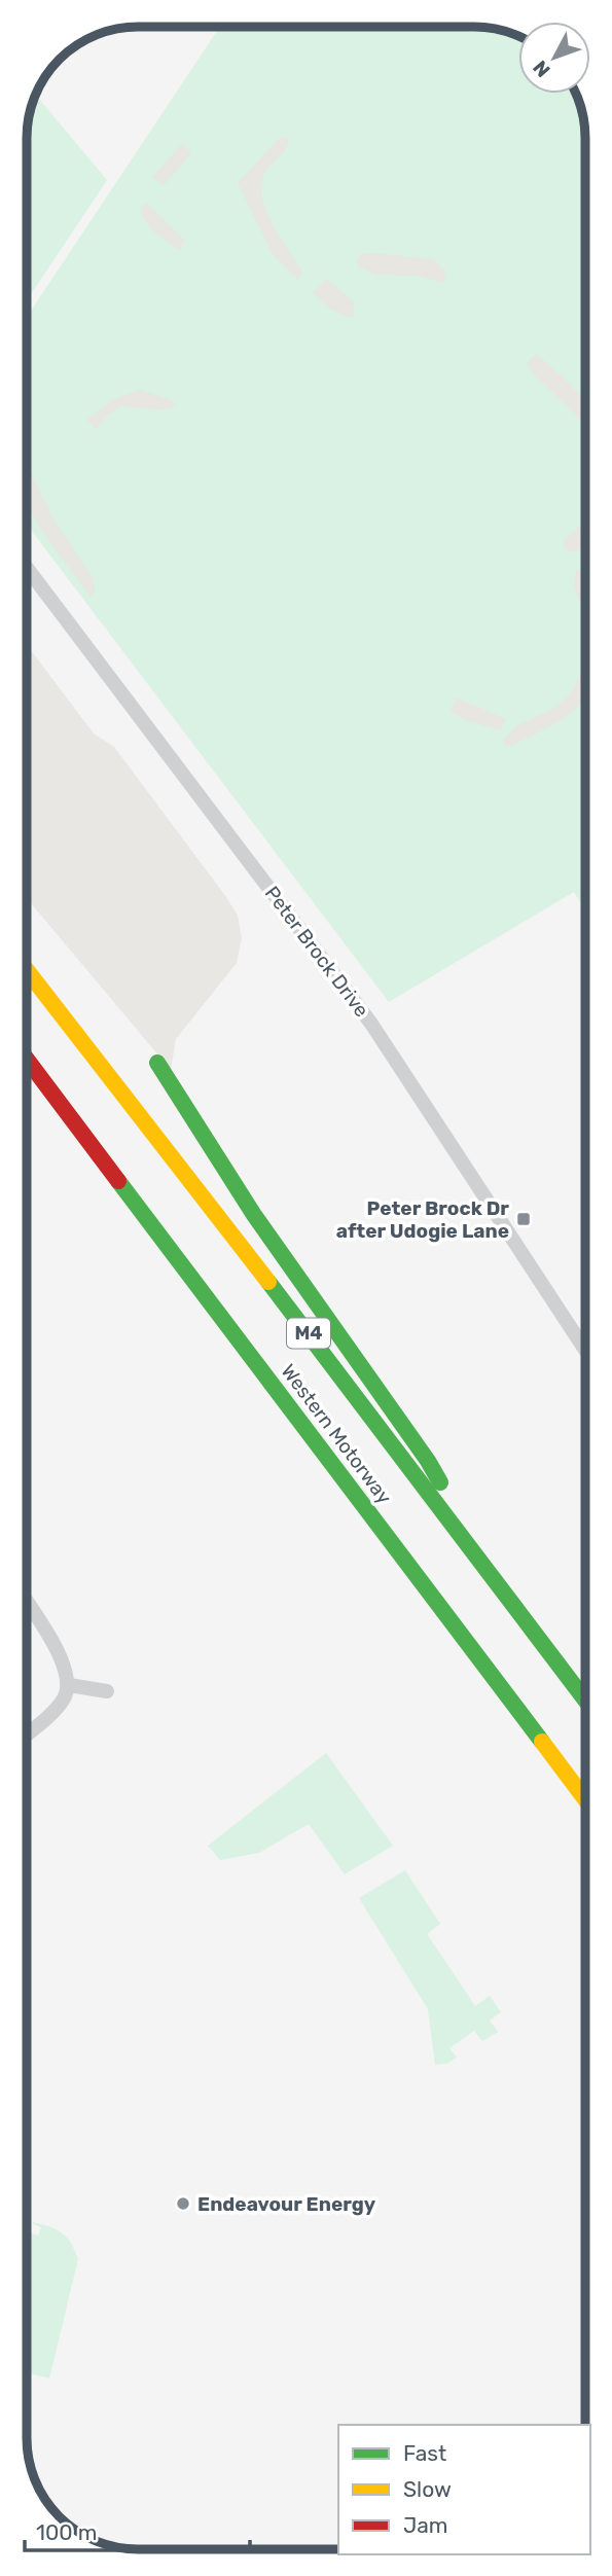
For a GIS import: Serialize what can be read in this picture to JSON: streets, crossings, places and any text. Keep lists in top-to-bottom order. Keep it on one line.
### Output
{"streets":{"highway":["M4","Western Motorway"],"street":["Peter Brock Drive"]},"places":{"transit":["Peter Brock Dr after Udogie Lane"],"other":["Endeavour Energy"]},"legend":["Fast","Slow","Jam"],"scale_bar":"100 m","north":"bottom left"}
